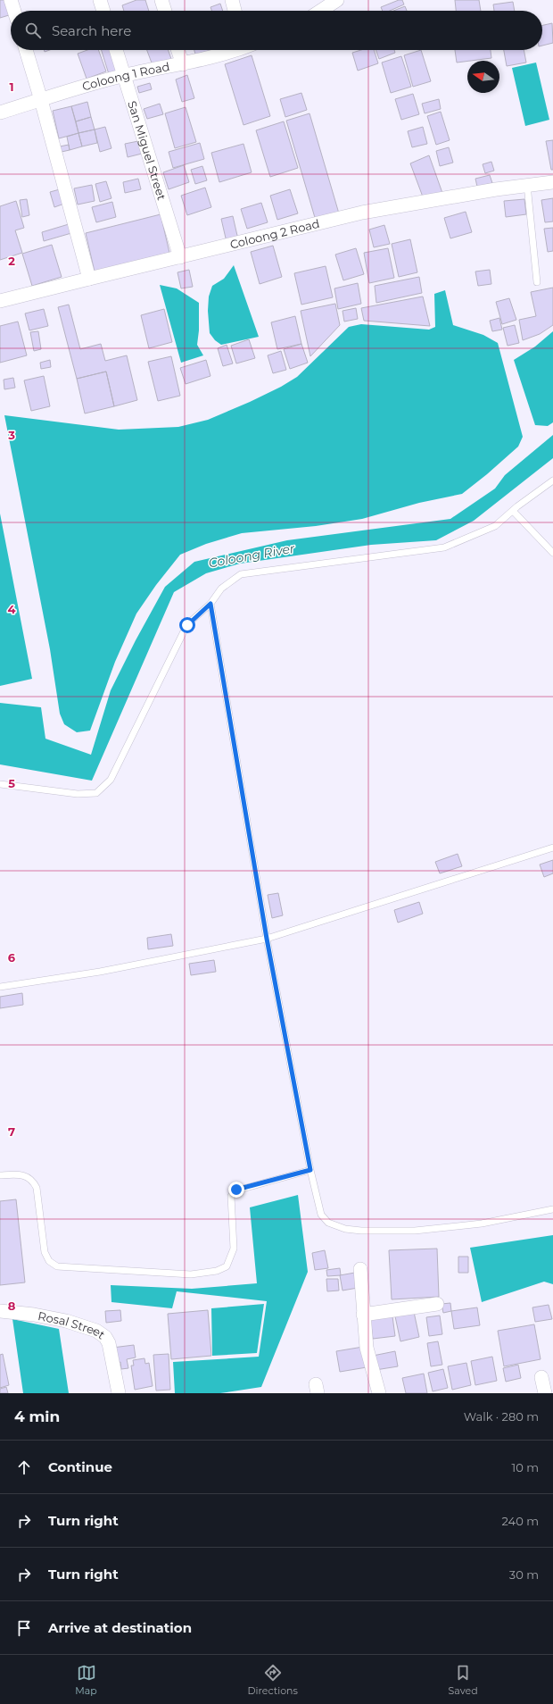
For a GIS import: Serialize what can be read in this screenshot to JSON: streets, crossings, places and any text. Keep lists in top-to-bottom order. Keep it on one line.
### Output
{"streets":{"street":["Coloong 1 Road","San Miguel Street","Coloong 2 Road","Rosal Street"]},"crossings":[["Coloong 1 Road","San Miguel Street"],["San Miguel Street","Coloong 2 Road"]],"water":["Coloong River"],"north":"left","page":{"search":"Search here","heading":["4 min","Walk · 280 m"],"list":[["Continue","10 m"],["Turn right","240 m"],["Turn right","30 m"],"Arrive at destination"],"nav":["Map","Directions","Saved"]},"grid":{"rows":["1","2","3","4","5","6","7","8"]}}
